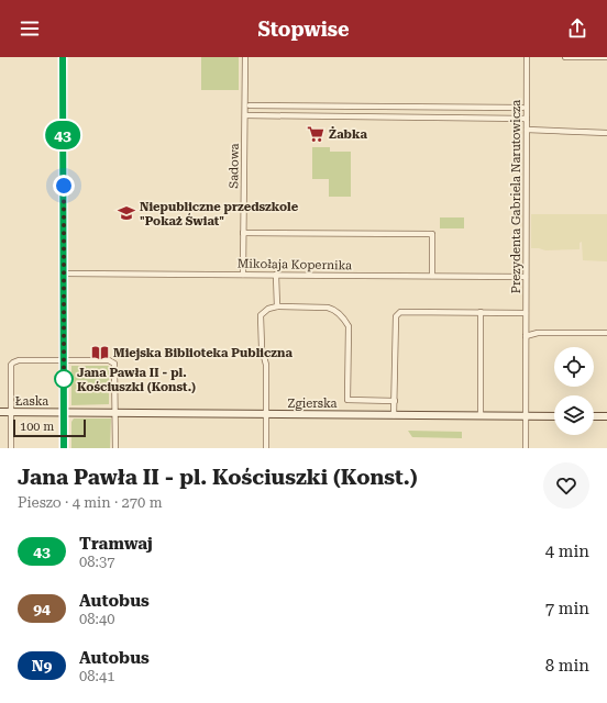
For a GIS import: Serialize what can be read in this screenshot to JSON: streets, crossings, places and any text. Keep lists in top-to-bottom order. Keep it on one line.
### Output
{"streets":{"main road":["Łaska","Zgierska"],"street":["Sadowa","Prezydenta Gabriela Narutowicza","Mikołaja Kopernika"]},"crossings":[["Sadowa","Mikołaja Kopernika"],["Prezydenta Gabriela Narutowicza","Mikołaja Kopernika"],["Prezydenta Gabriela Narutowicza","Zgierska"],["Łaska","Zgierska"]],"places":{"supermarket":["Żabka"],"school or university":["Niepubliczne przedszkole \"Pokaż Świat\""],"library":["Miejska Biblioteka Publiczna"],"other":["Jana Pawła II - pl. Kościuszki (Konst.)"]},"lines":["tram line 43"],"scale_bar":"100 m","page":{"header":"Stopwise","on_map":"43","scale":"100 m","heading":["Jana Pawła II - pl. Kościuszki (Konst.)","Pieszo · 4 min · 270 m"],"list":[{"mark":"43","name":"Tramwaj","note":"08:37","value":"4 min"},{"mark":"94","name":"Autobus","note":"08:40","value":"7 min"},{"mark":"N9","name":"Autobus","note":"08:41","value":"8 min"}]}}
